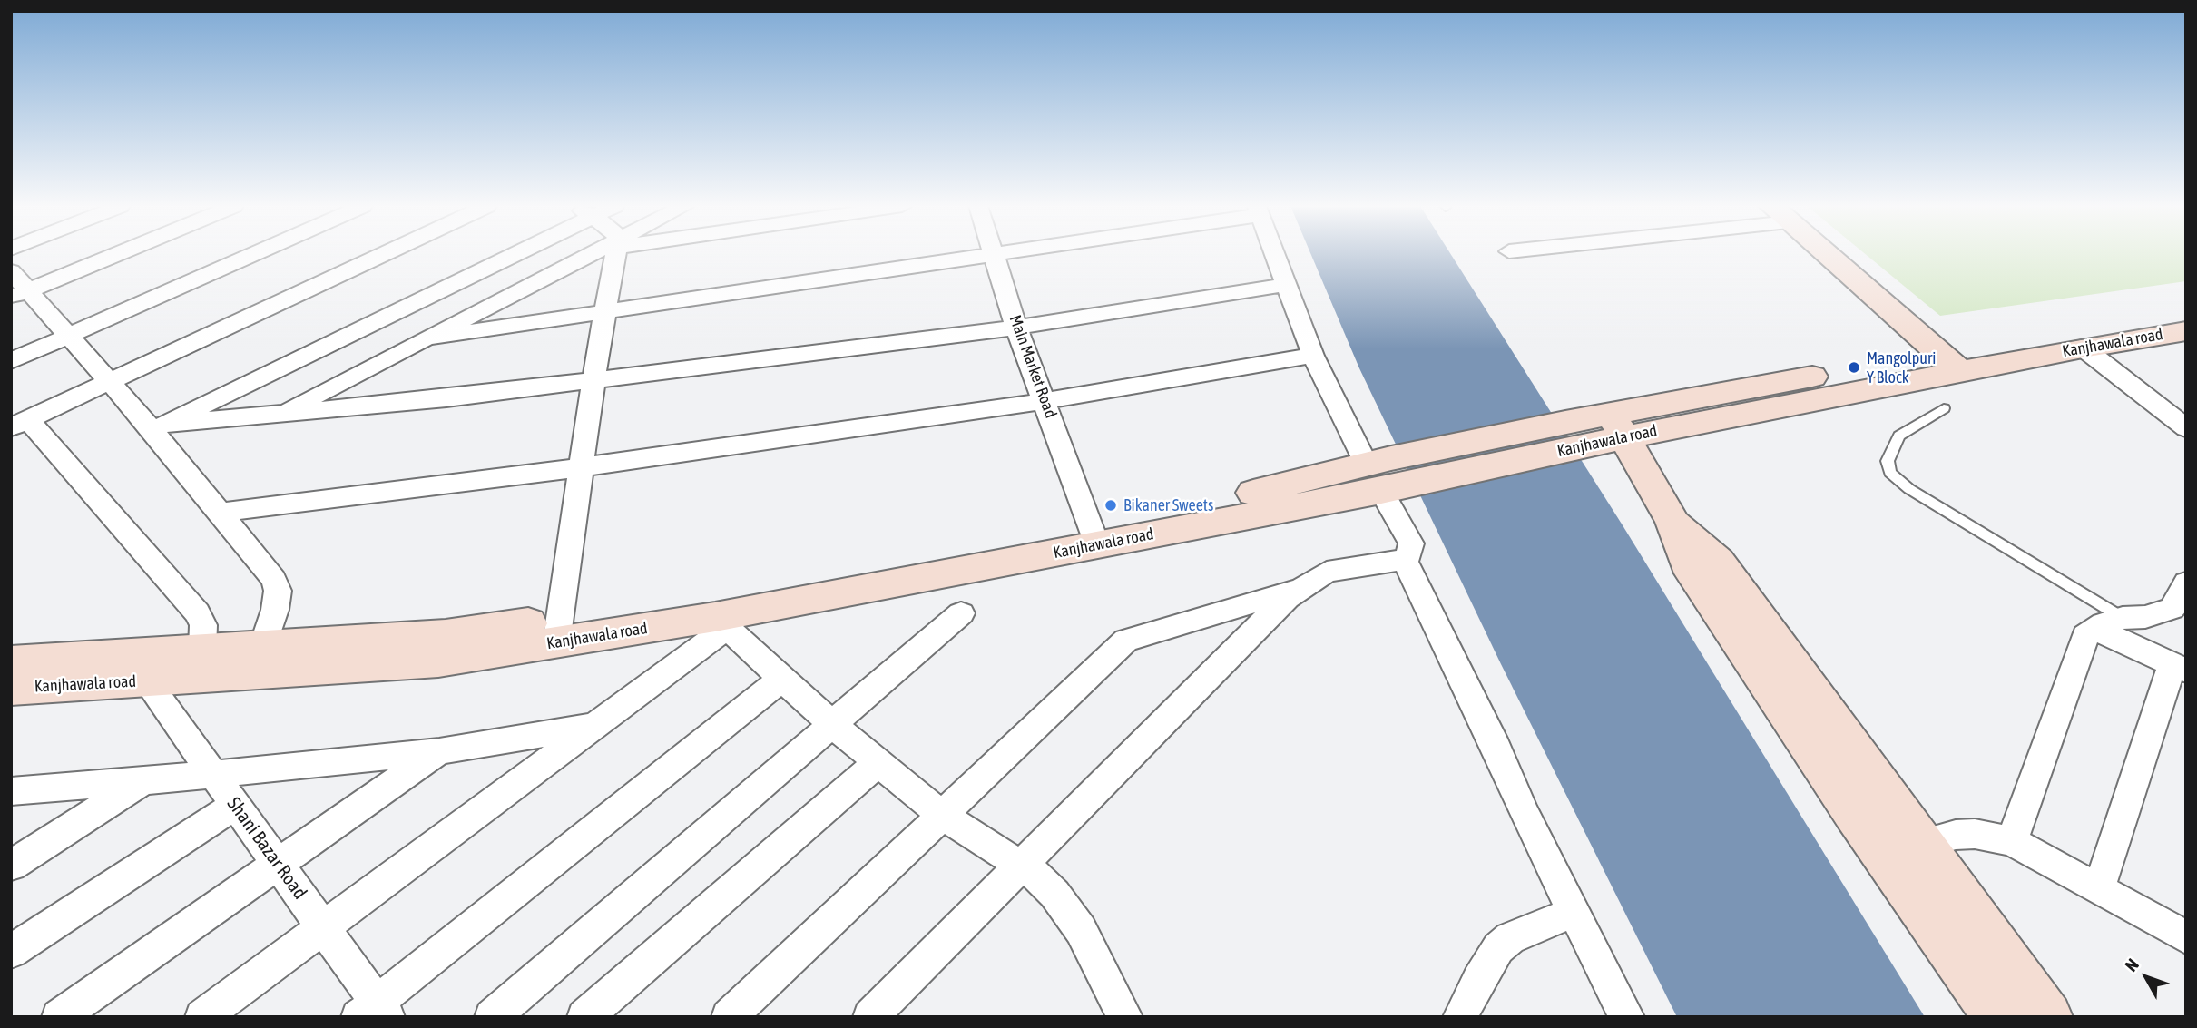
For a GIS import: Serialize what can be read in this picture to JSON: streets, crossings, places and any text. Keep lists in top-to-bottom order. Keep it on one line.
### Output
{"streets":{"main road":["Kanjhawala road"],"street":["Main Market Road","Shani Bazar Road"]},"crossings":[["Kanjhawala road","Main Market Road"],["Kanjhawala road","Shani Bazar Road"]],"places":["Mangolpuri Y Block","Bikaner Sweets"],"north":"top left"}
